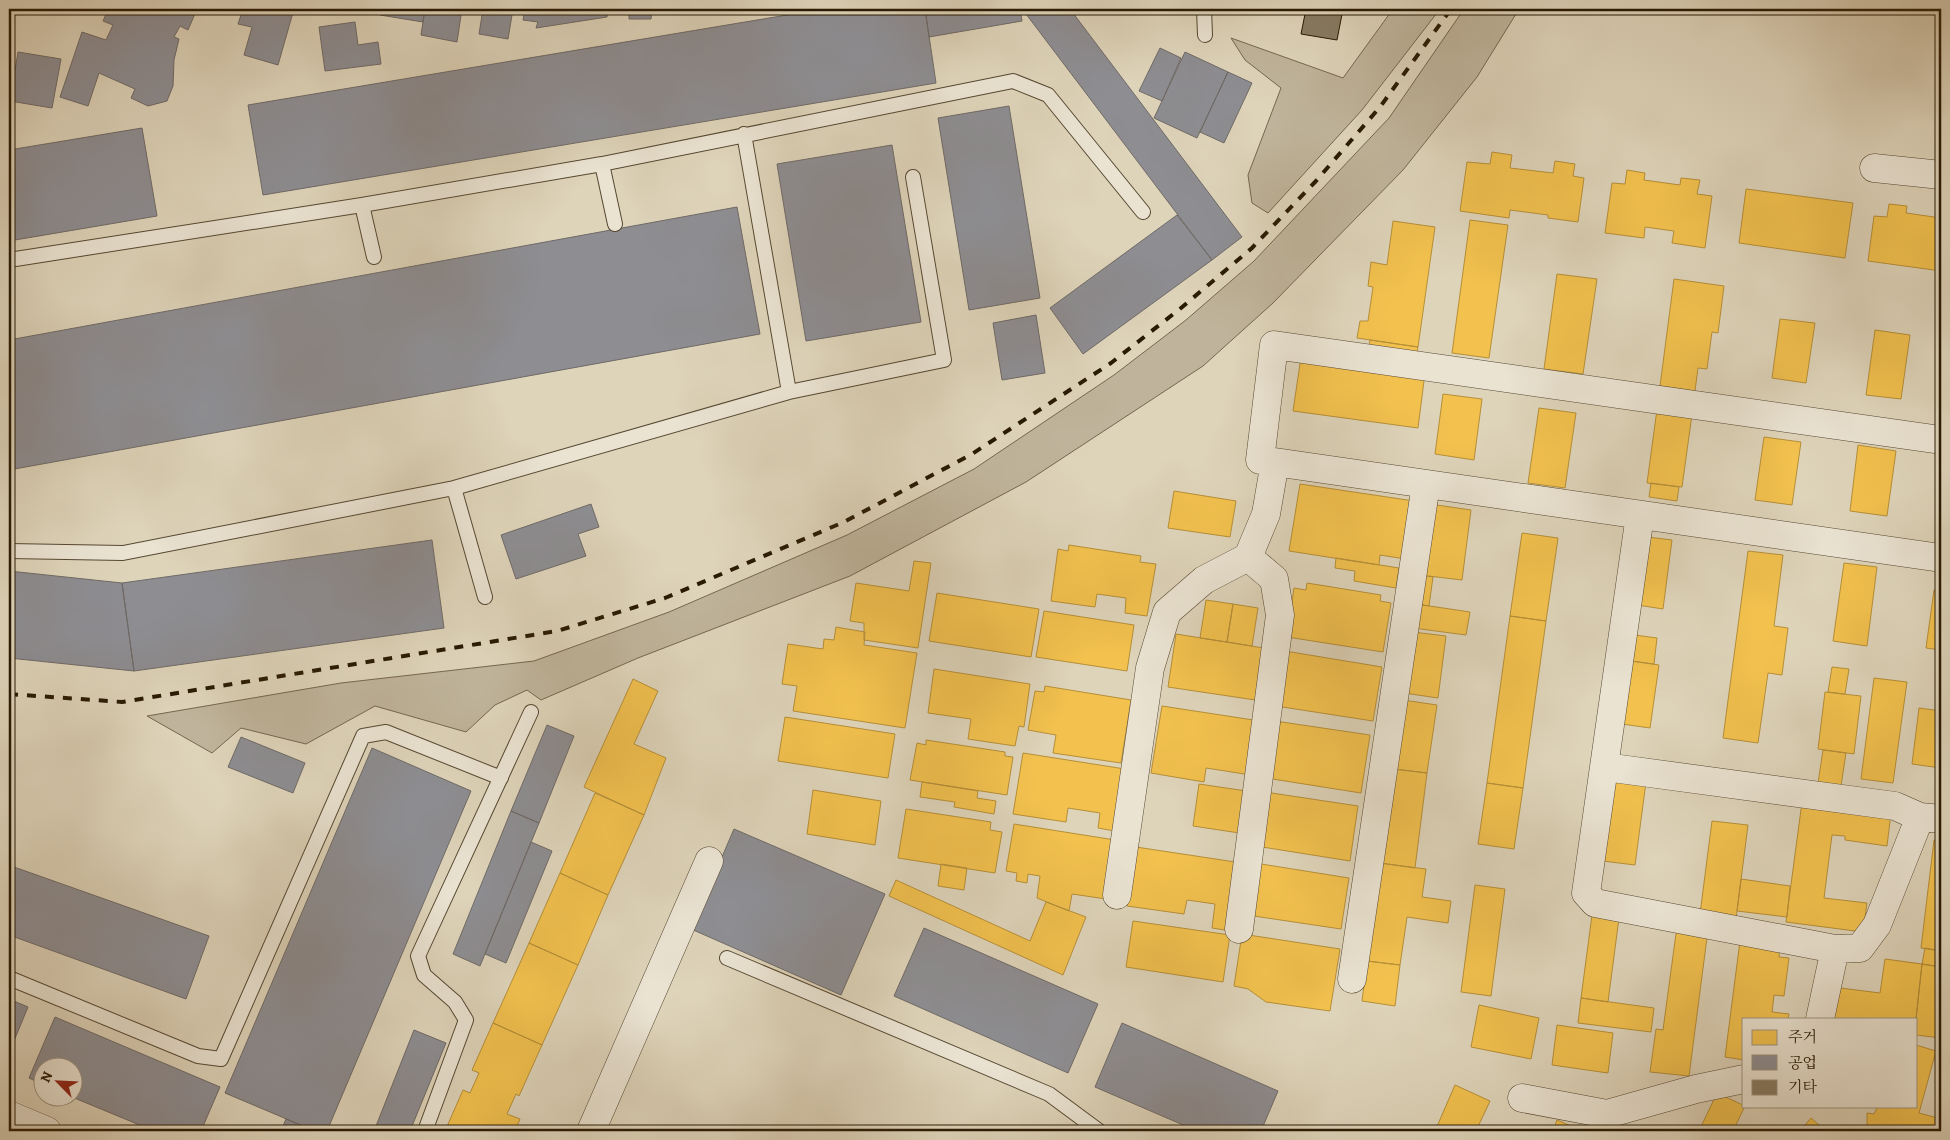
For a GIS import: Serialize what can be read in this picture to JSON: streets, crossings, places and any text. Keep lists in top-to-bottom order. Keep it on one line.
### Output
{"legend":["주거","공업","기타"],"north":"top left"}
